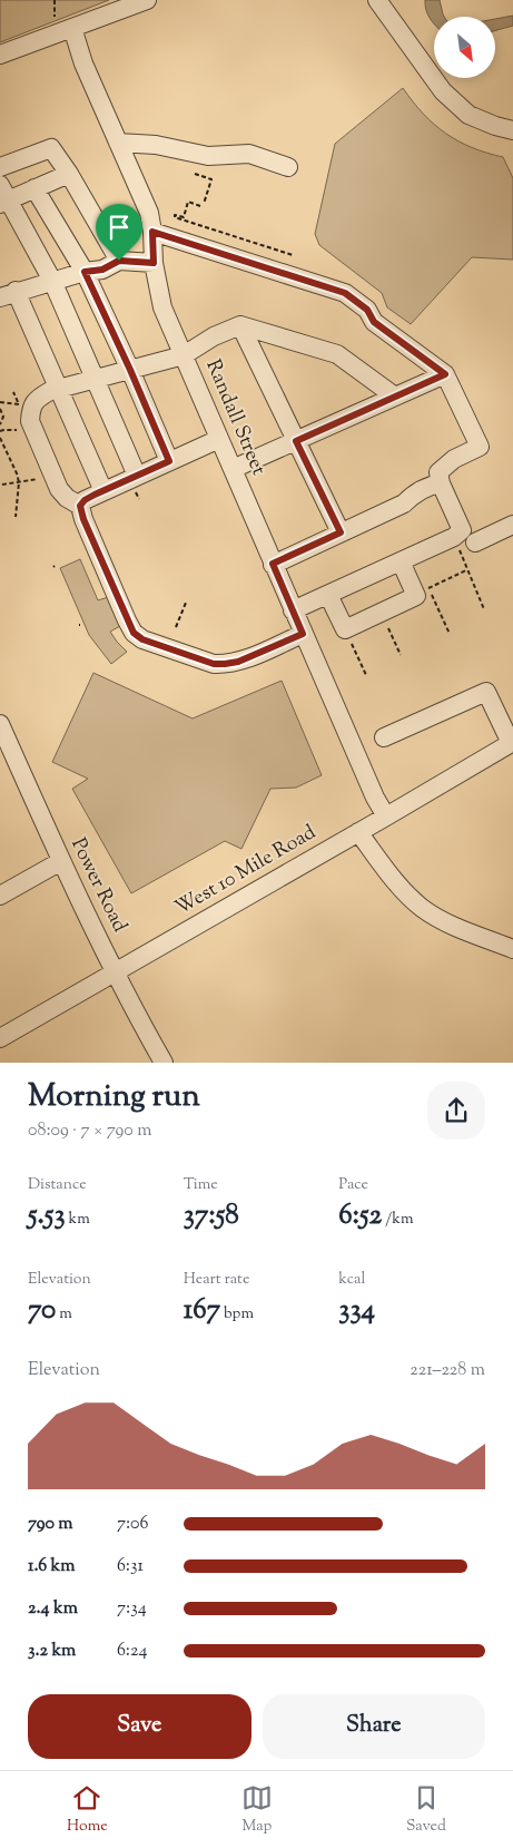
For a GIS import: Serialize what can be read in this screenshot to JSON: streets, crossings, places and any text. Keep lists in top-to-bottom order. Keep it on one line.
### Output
{"streets":{"street":["Randall Street","West 10 Mile Road","Power Road"]},"crossings":[["Randall Street","West 10 Mile Road"],["West 10 Mile Road","Power Road"]],"north":"bottom right","page":{"heading":["Morning run","08:09 · 7 × 790 m"],"stats":[["Distance","5.53 km"],["Time","37:58"],["Pace","6:52 /km"],["Elevation","70 m"],["Heart rate","167 bpm"],["kcal","334"]],"chart":["Elevation","221–228 m"],"list":[{"name":"790 m","note":"7:06"},{"name":"1.6 km","note":"6:31"},{"name":"2.4 km","note":"7:34"},{"name":"3.2 km","note":"6:24"}],"buttons":["Save","Share"],"tabs":["Home","Map","Saved"]}}
